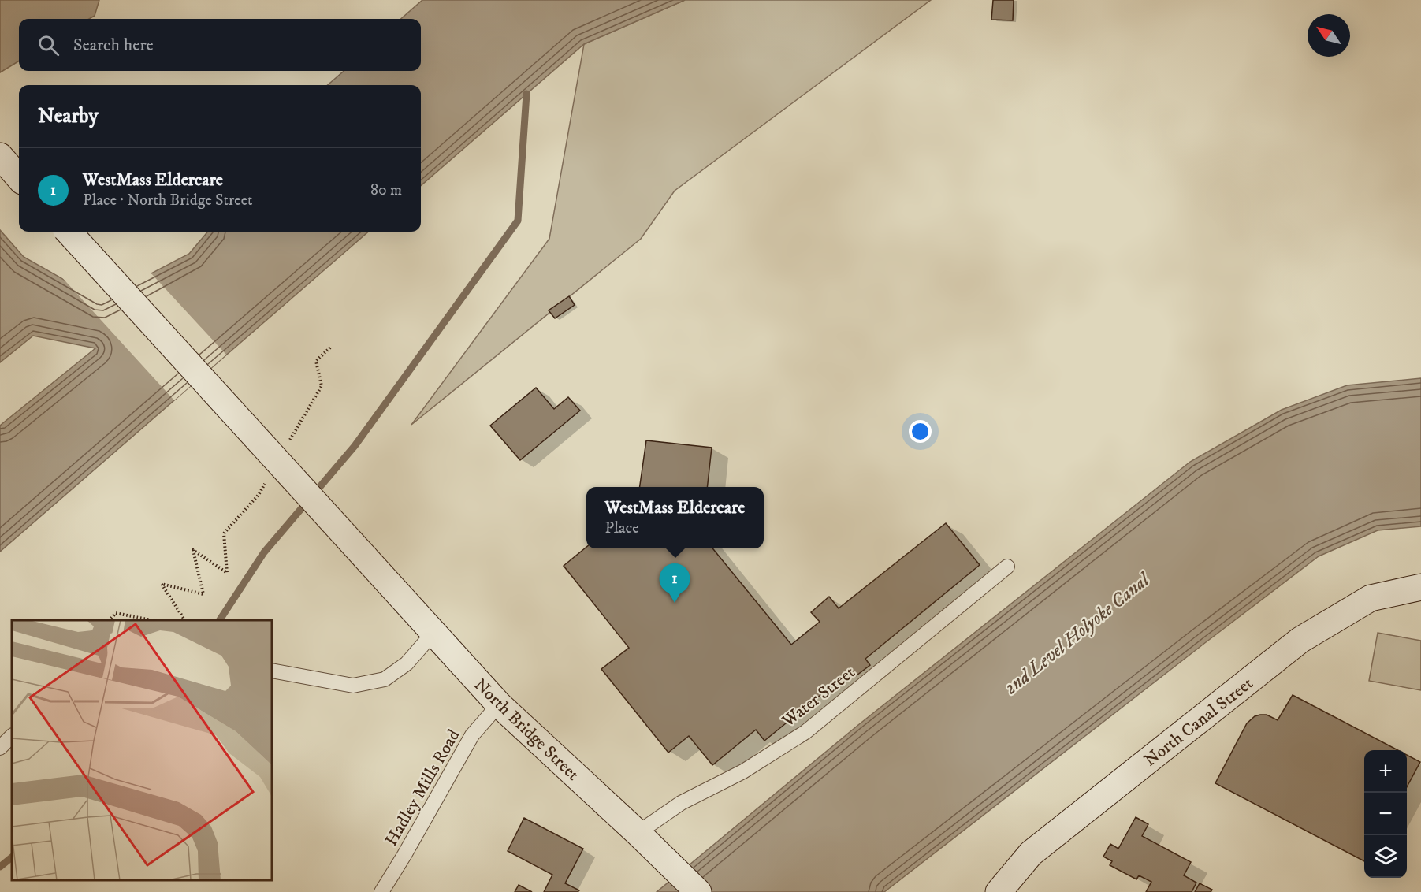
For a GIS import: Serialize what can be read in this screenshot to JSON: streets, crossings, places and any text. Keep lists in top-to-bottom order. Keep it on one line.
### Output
{"streets":{"main road":["North Canal Street","North Bridge Street"],"lane":["Water Street","Hadley Mills Road"]},"crossings":[["Water Street","North Bridge Street"],["North Bridge Street","Hadley Mills Road"]],"water":["2nd Level Holyoke Canal"],"north":"top left","page":{"search":"Search here","heading":"Nearby","list":[{"mark":"1","name":"WestMass Eldercare","note":"Place · North Bridge Street","value":"80 m"}],"popup":["WestMass Eldercare","Place"],"pins":"1","map_buttons":["+","−"]}}
